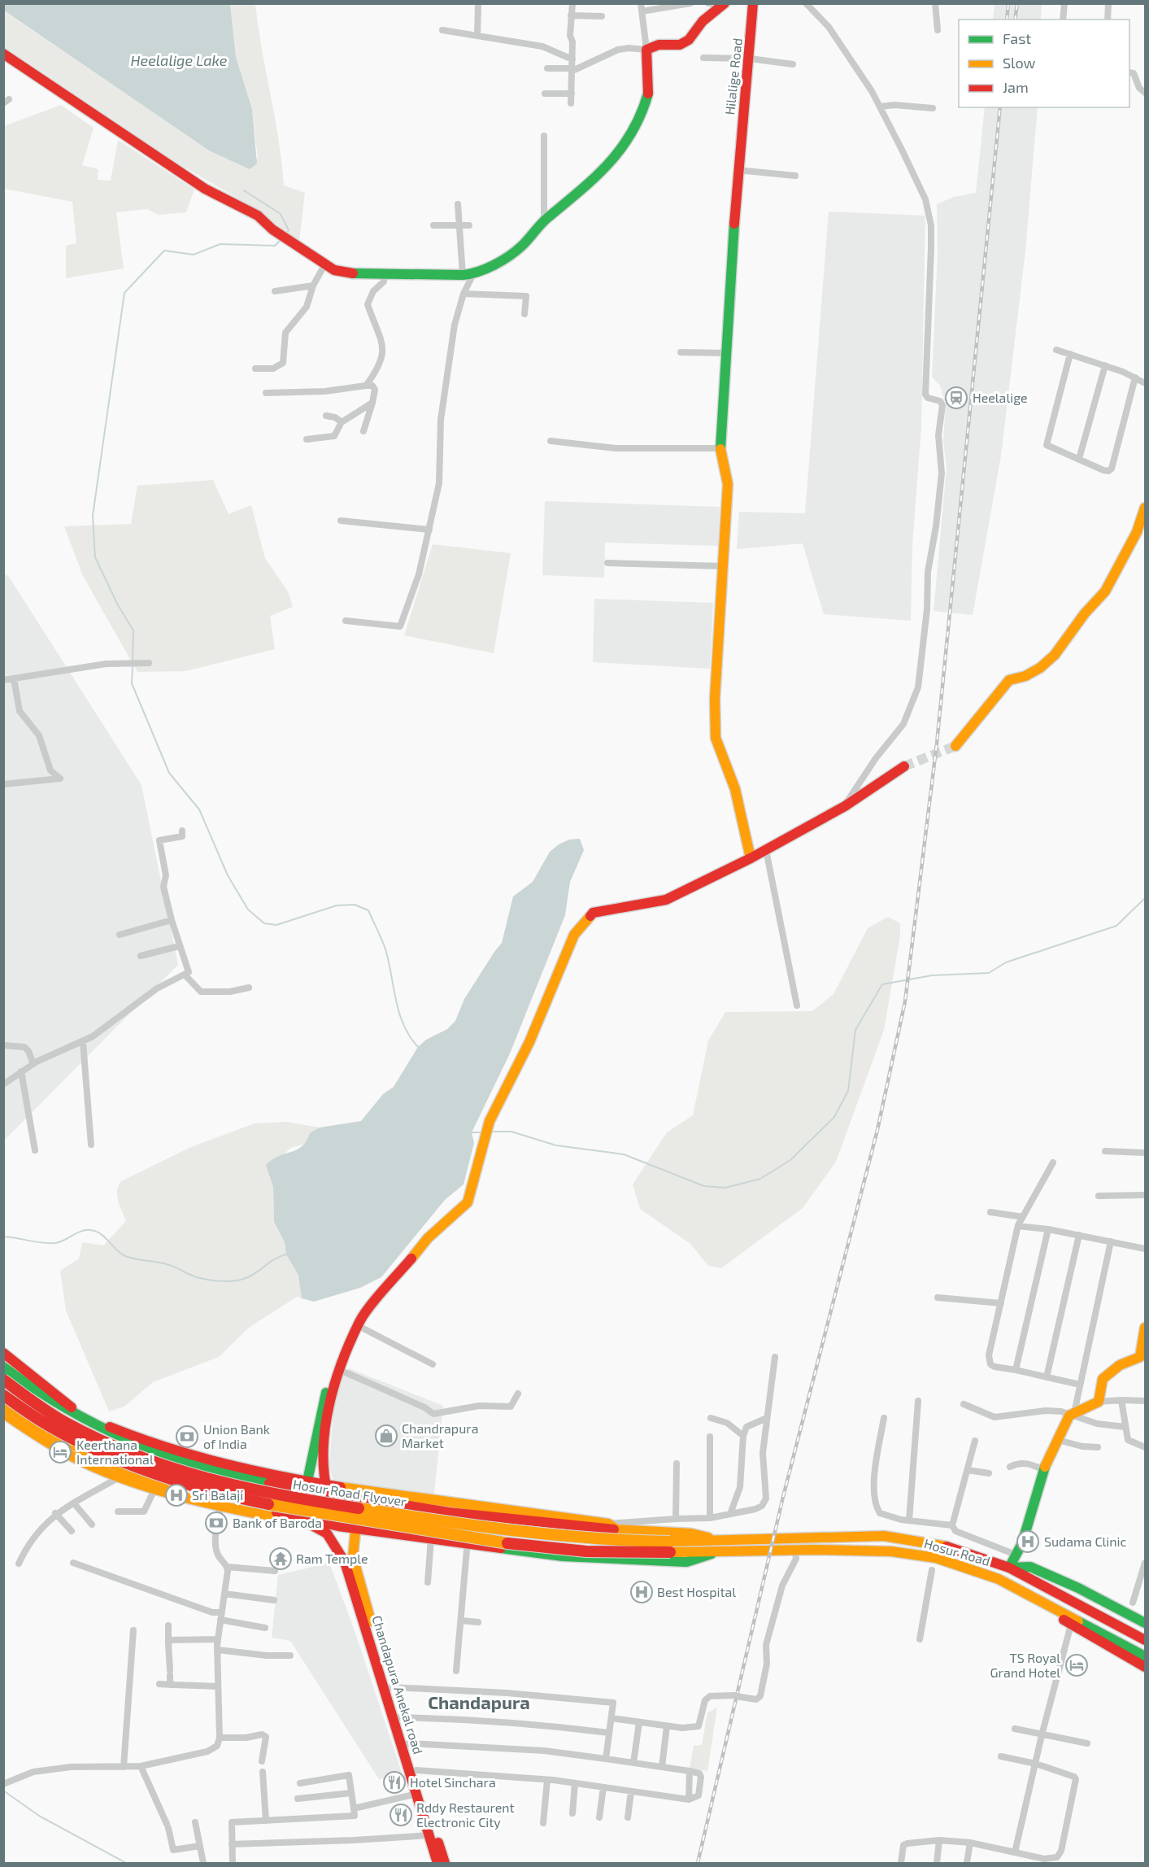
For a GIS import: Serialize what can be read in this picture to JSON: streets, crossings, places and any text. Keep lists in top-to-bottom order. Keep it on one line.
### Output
{"streets":{"main road":["Hilalige Road","Hosur Road Flyover","Hosur Road","Chandapura Anekal road"]},"crossings":[["Hosur Road Flyover","Hosur Road"]],"districts":["Chandapura"],"water":["Heelalige Lake"],"places":{"station":["Heelalige"],"shop":["Chandrapura Market"],"bank":["Union Bank of India","Bank of Baroda"],"hotel":["Keerthana International","TS Royal Grand Hotel"],"hospital":["Sri Balaji","Sudama Clinic","Best Hospital"],"temple":["Ram Temple"],"restaurant":["Hotel Sinchara","Rddy Restaurent Electronic City"]},"legend":["Fast","Slow","Jam"]}
